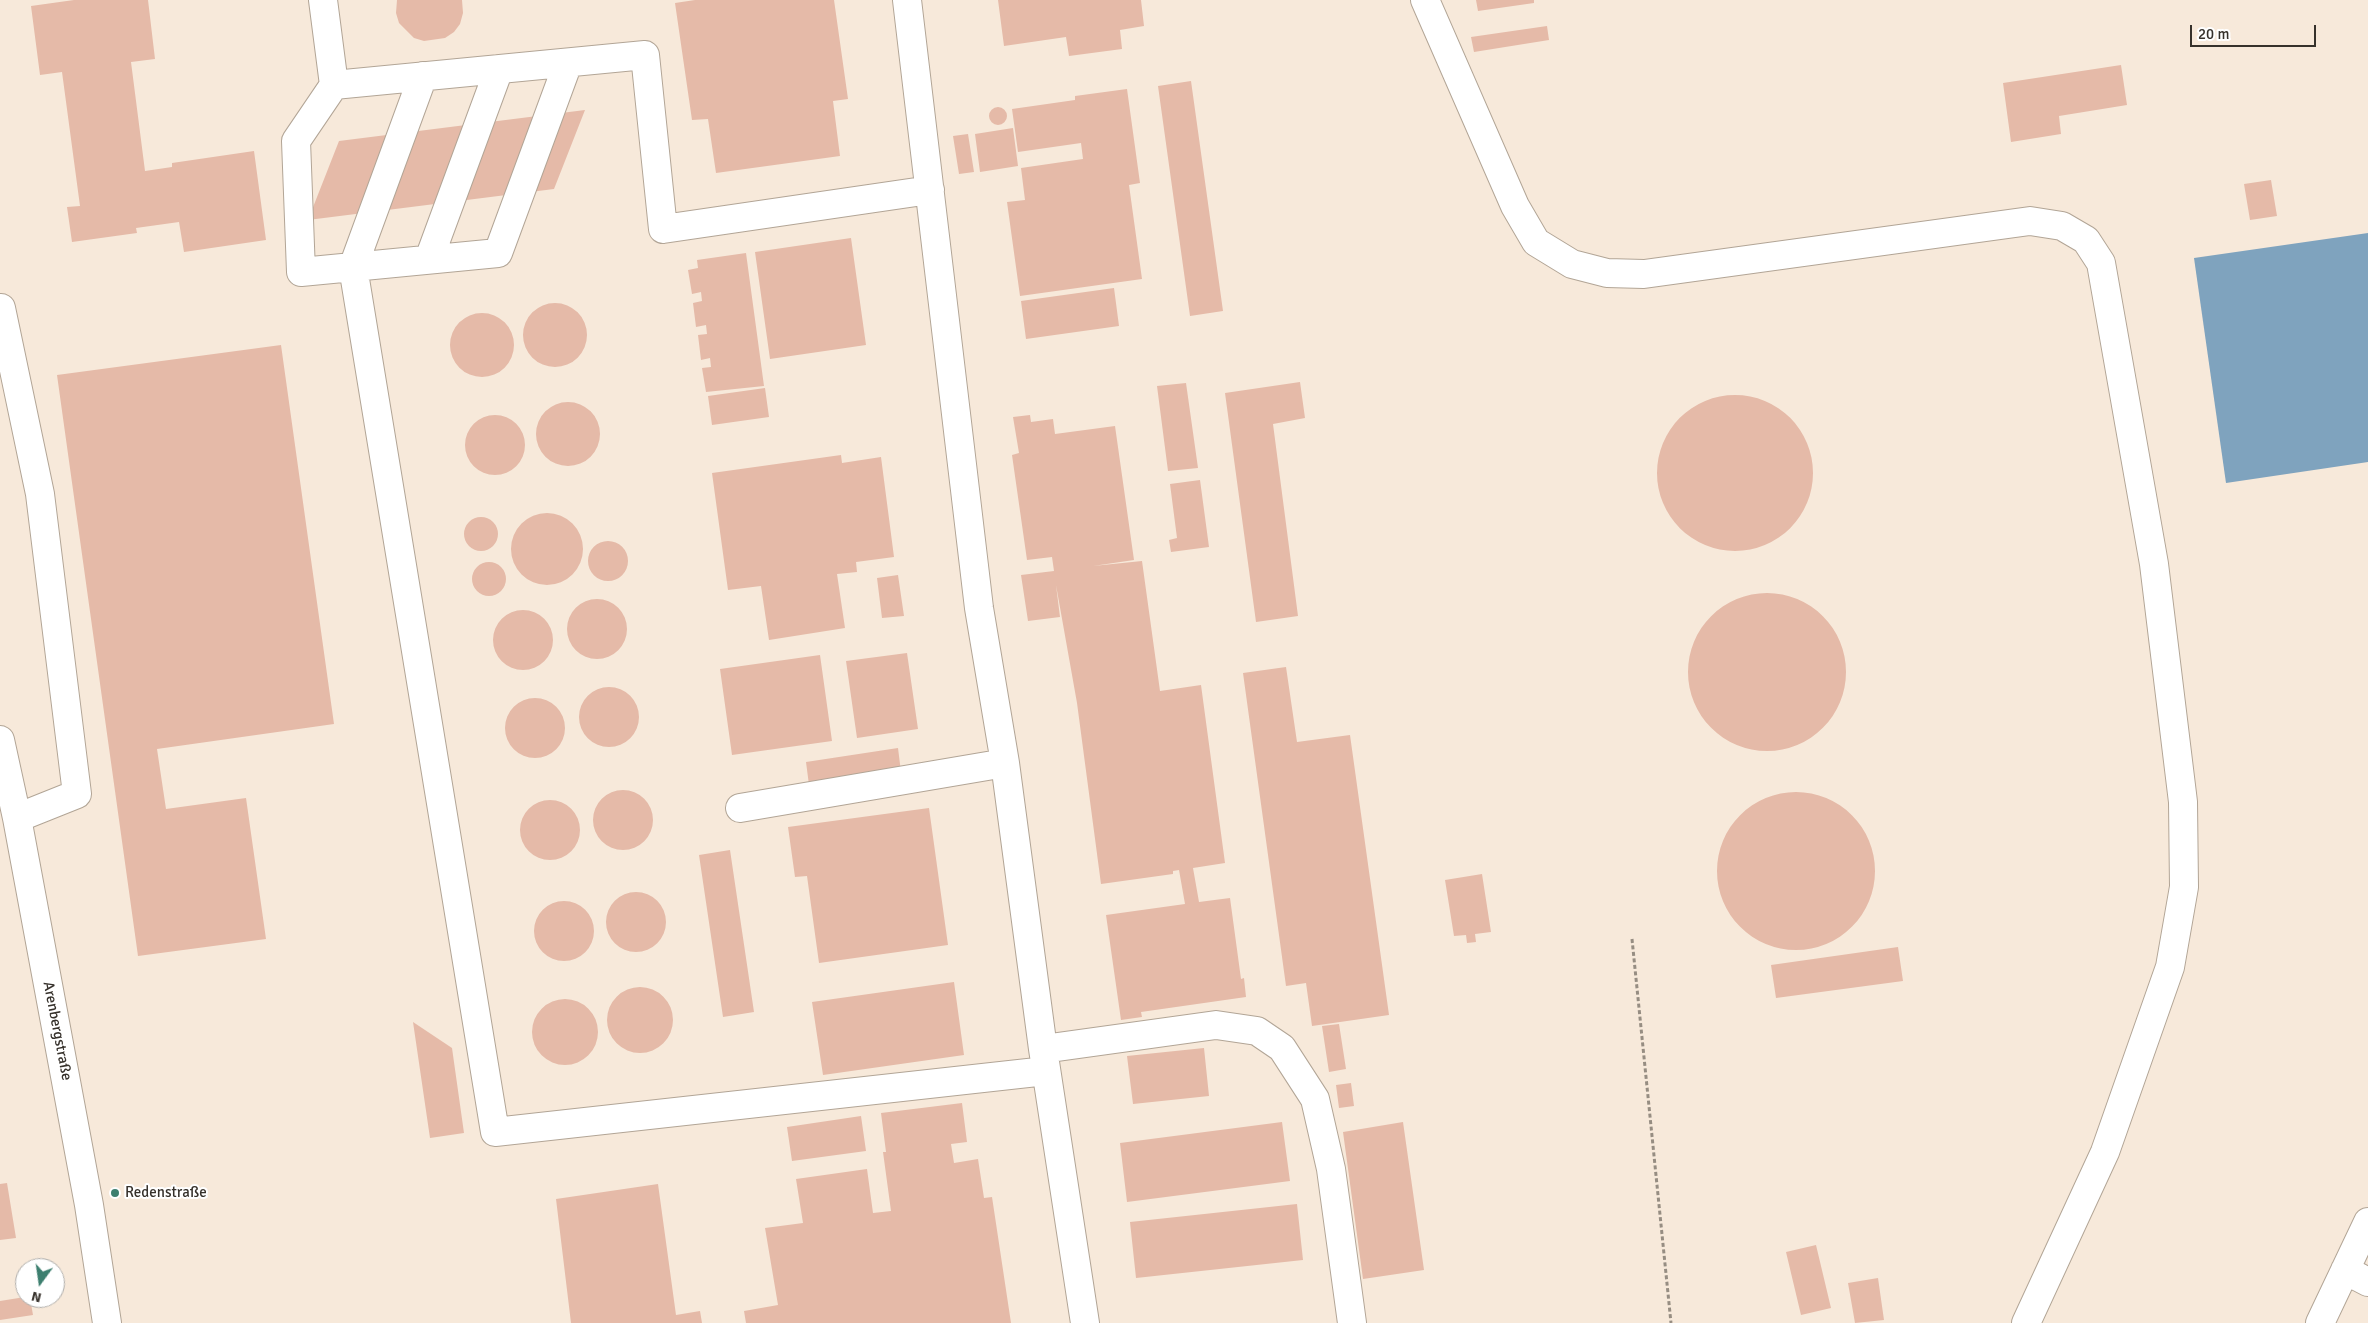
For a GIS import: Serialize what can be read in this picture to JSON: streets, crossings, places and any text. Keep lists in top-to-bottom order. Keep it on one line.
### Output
{"streets":{"street":["Arenbergstraße"]},"places":["Redenstraße"],"scale_bar":"20 m","north":"bottom"}
